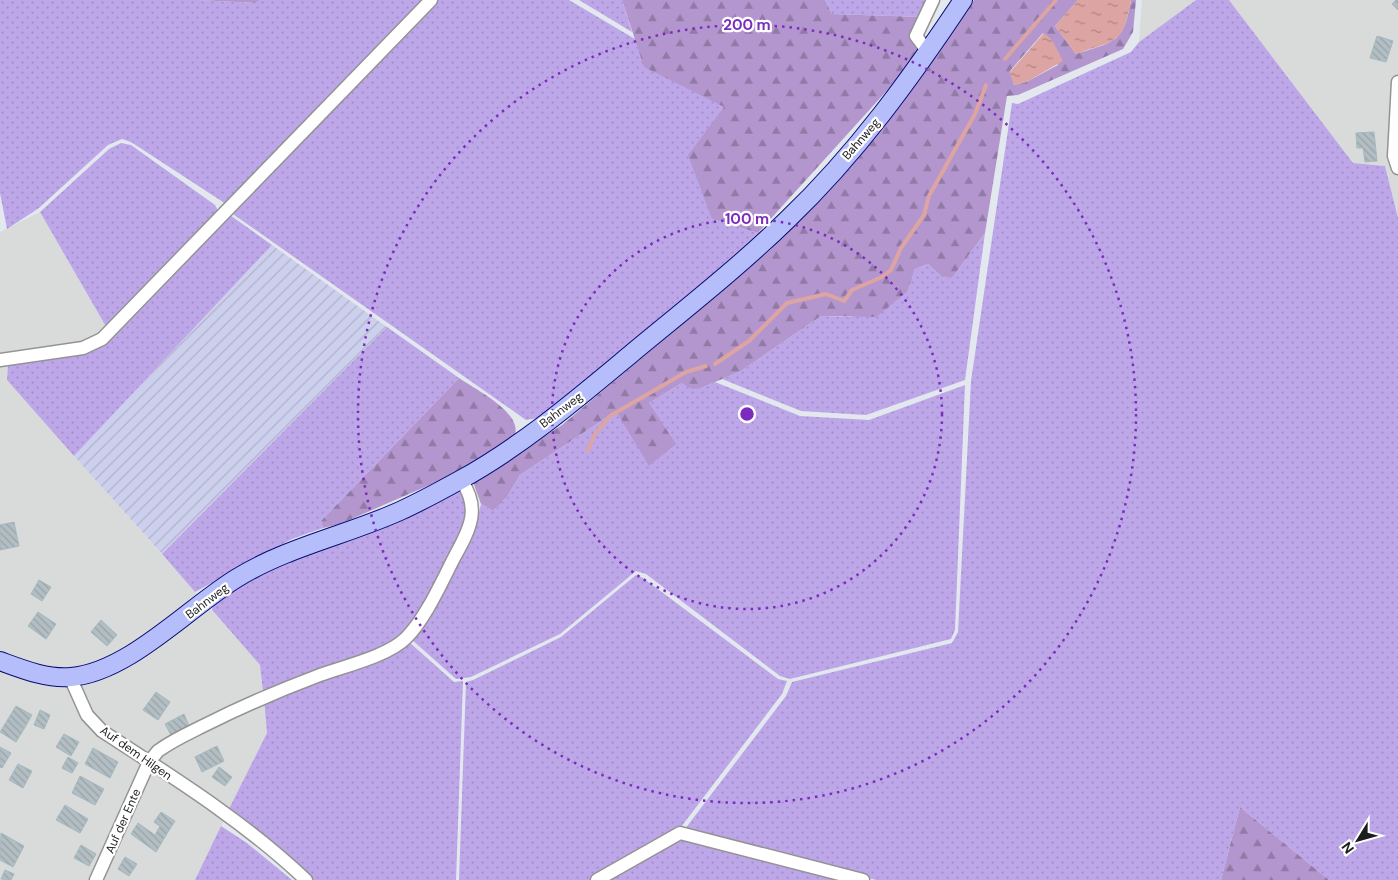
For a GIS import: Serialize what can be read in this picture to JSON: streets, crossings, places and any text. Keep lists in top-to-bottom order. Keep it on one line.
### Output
{"streets":{"main road":["Bahnweg"],"street":["Auf dem Hilgen","Auf der Ente"]},"crossings":[["Bahnweg","Auf dem Hilgen"],["Auf dem Hilgen","Auf der Ente"]],"north":"bottom left","rings":["200 m","100 m"]}
